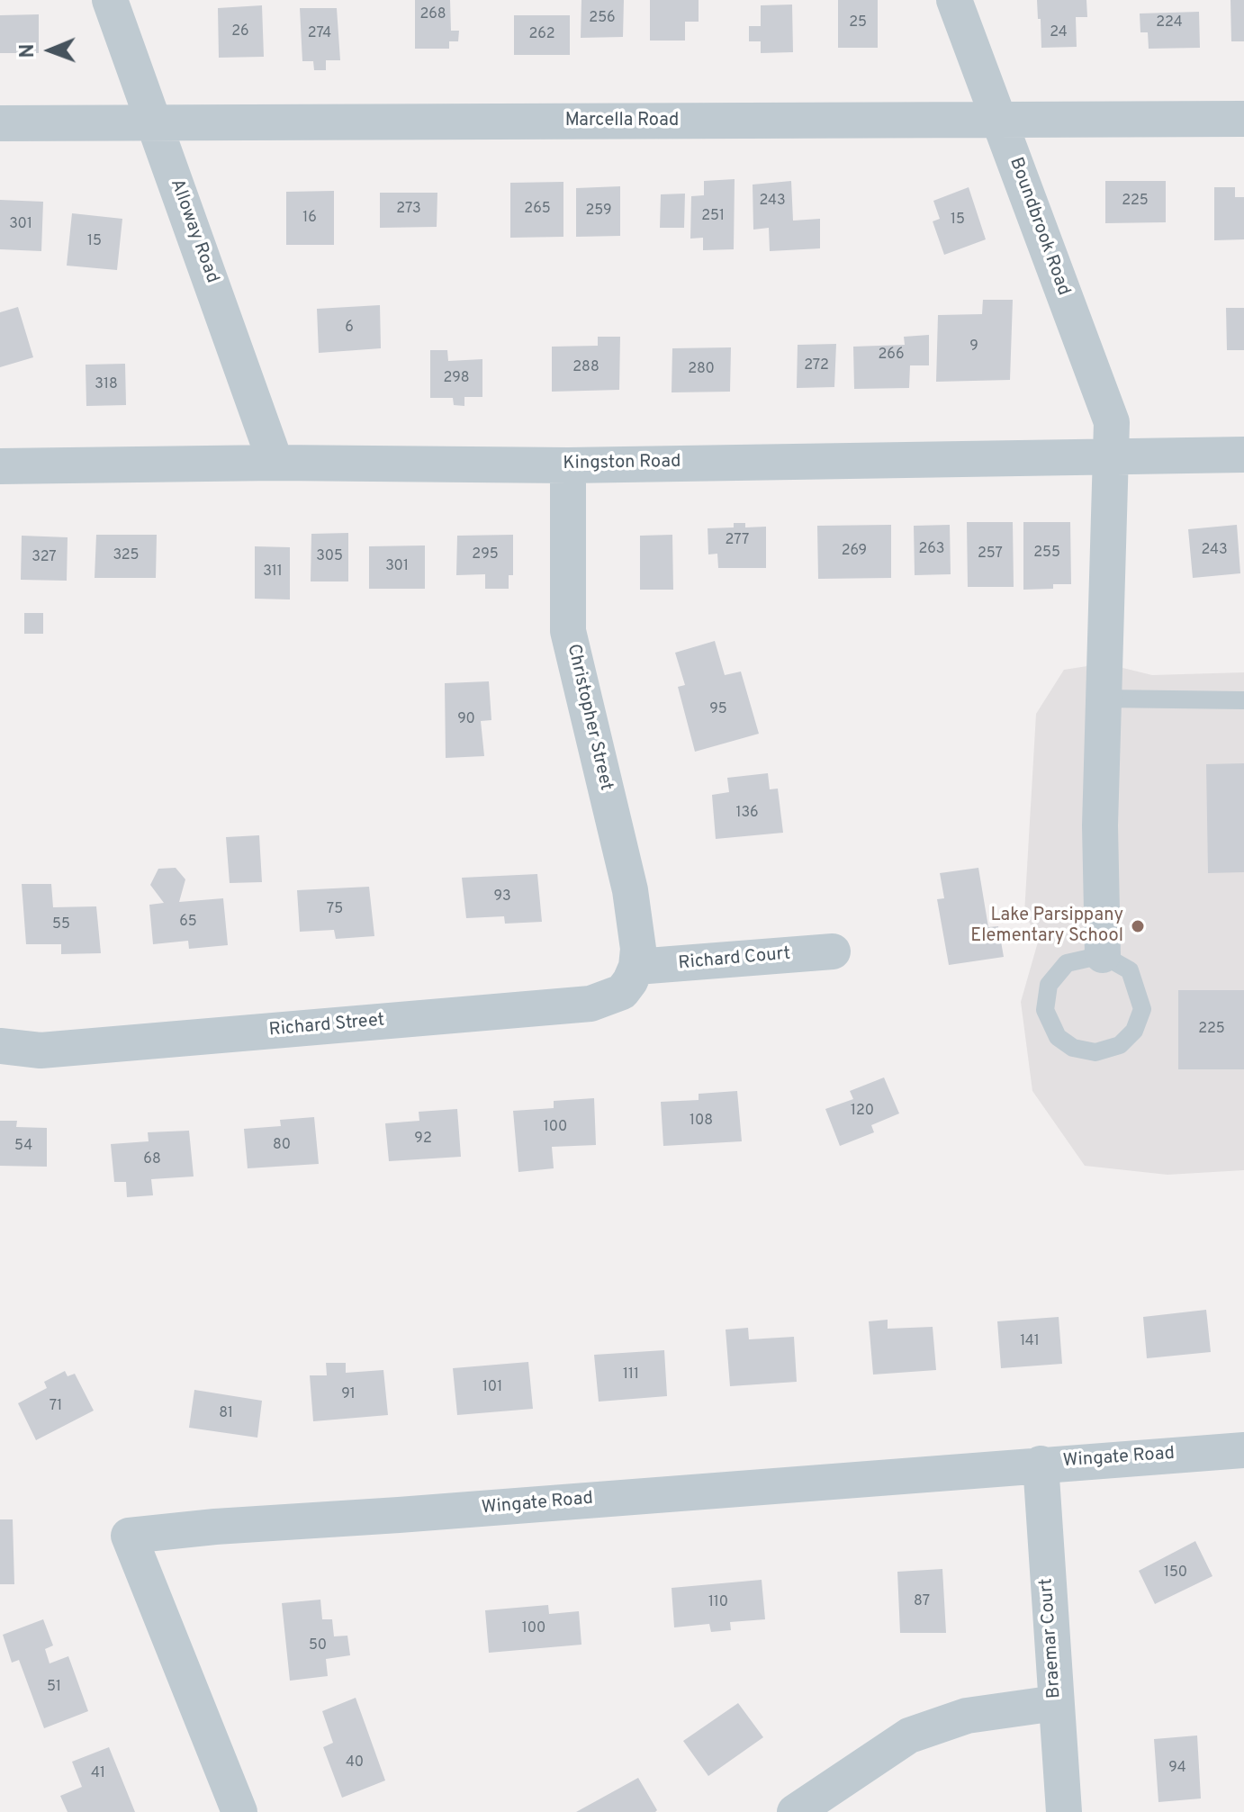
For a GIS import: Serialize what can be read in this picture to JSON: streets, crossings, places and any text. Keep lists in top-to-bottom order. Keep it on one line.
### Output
{"streets":{"street":["Marcella Road","Boundbrook Road","Alloway Road","Kingston Road","Christopher Street","Richard Court","Richard Street","Wingate Road","Braemar Court"]},"crossings":[["Marcella Road","Boundbrook Road"],["Marcella Road","Alloway Road"],["Boundbrook Road","Kingston Road"],["Alloway Road","Kingston Road"],["Kingston Road","Christopher Street"],["Christopher Street","Richard Court"],["Christopher Street","Richard Street"],["Richard Court","Richard Street"],["Wingate Road","Braemar Court"]],"places":["Lake Parsippany Elementary School"],"house_numbers":["268","256","25","224","26","24","274","262","243","225","273","265","259","251","16","15","301","15","6","9","266","272","288","280","298","318","277","263","243","269","255","257","295","325","305","327","301","311","95","90","136","93","75","65","55","225","120","108","100","92","80","54","68","141","111","101","91","71","81","150","87","110","100","50","51","40","94","41"],"north":"left"}
